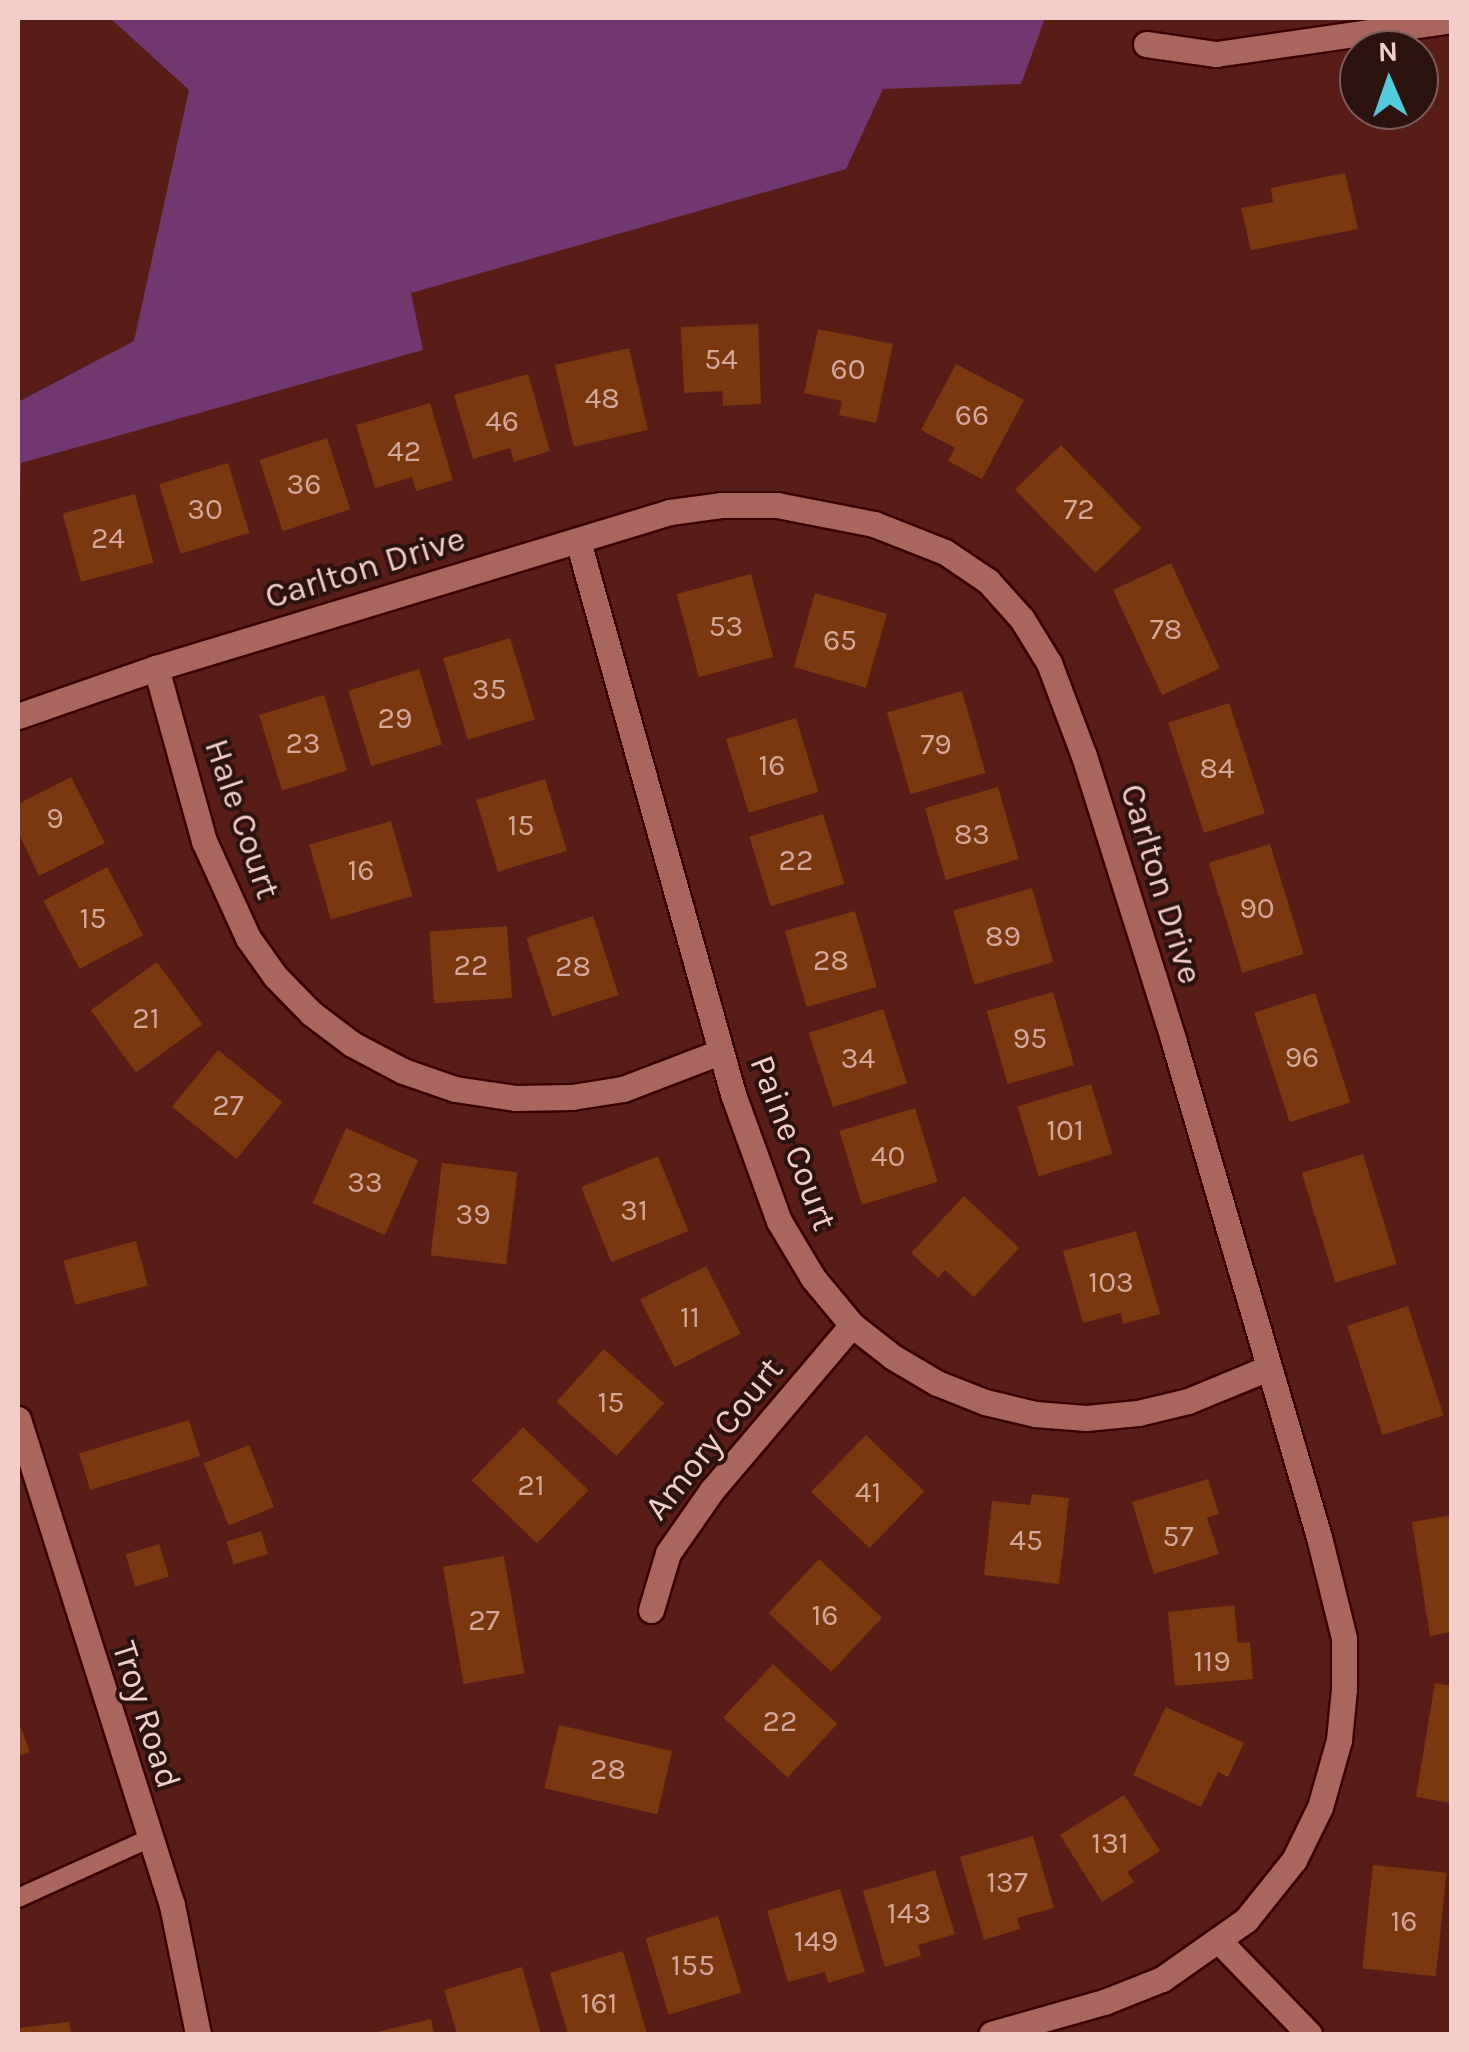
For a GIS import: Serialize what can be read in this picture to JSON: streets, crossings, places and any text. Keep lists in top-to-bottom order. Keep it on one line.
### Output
{"streets":{"street":["Carlton Drive","Hale Court","Paine Court","Amory Court","Troy Road"]},"crossings":[["Carlton Drive","Hale Court"],["Carlton Drive","Paine Court"],["Hale Court","Paine Court"],["Paine Court","Amory Court"]],"house_numbers":["54","60","48","66","46","42","36","30","72","24","53","78","65","35","29","23","79","16","84","9","15","83","22","16","90","15","89","28","22","28","21","95","96","34","27","101","40","33","31","39","103","11","15","21","41","57","45","16","27","119","22","28","131","137","143","16","149","155","161"],"north":"top"}
